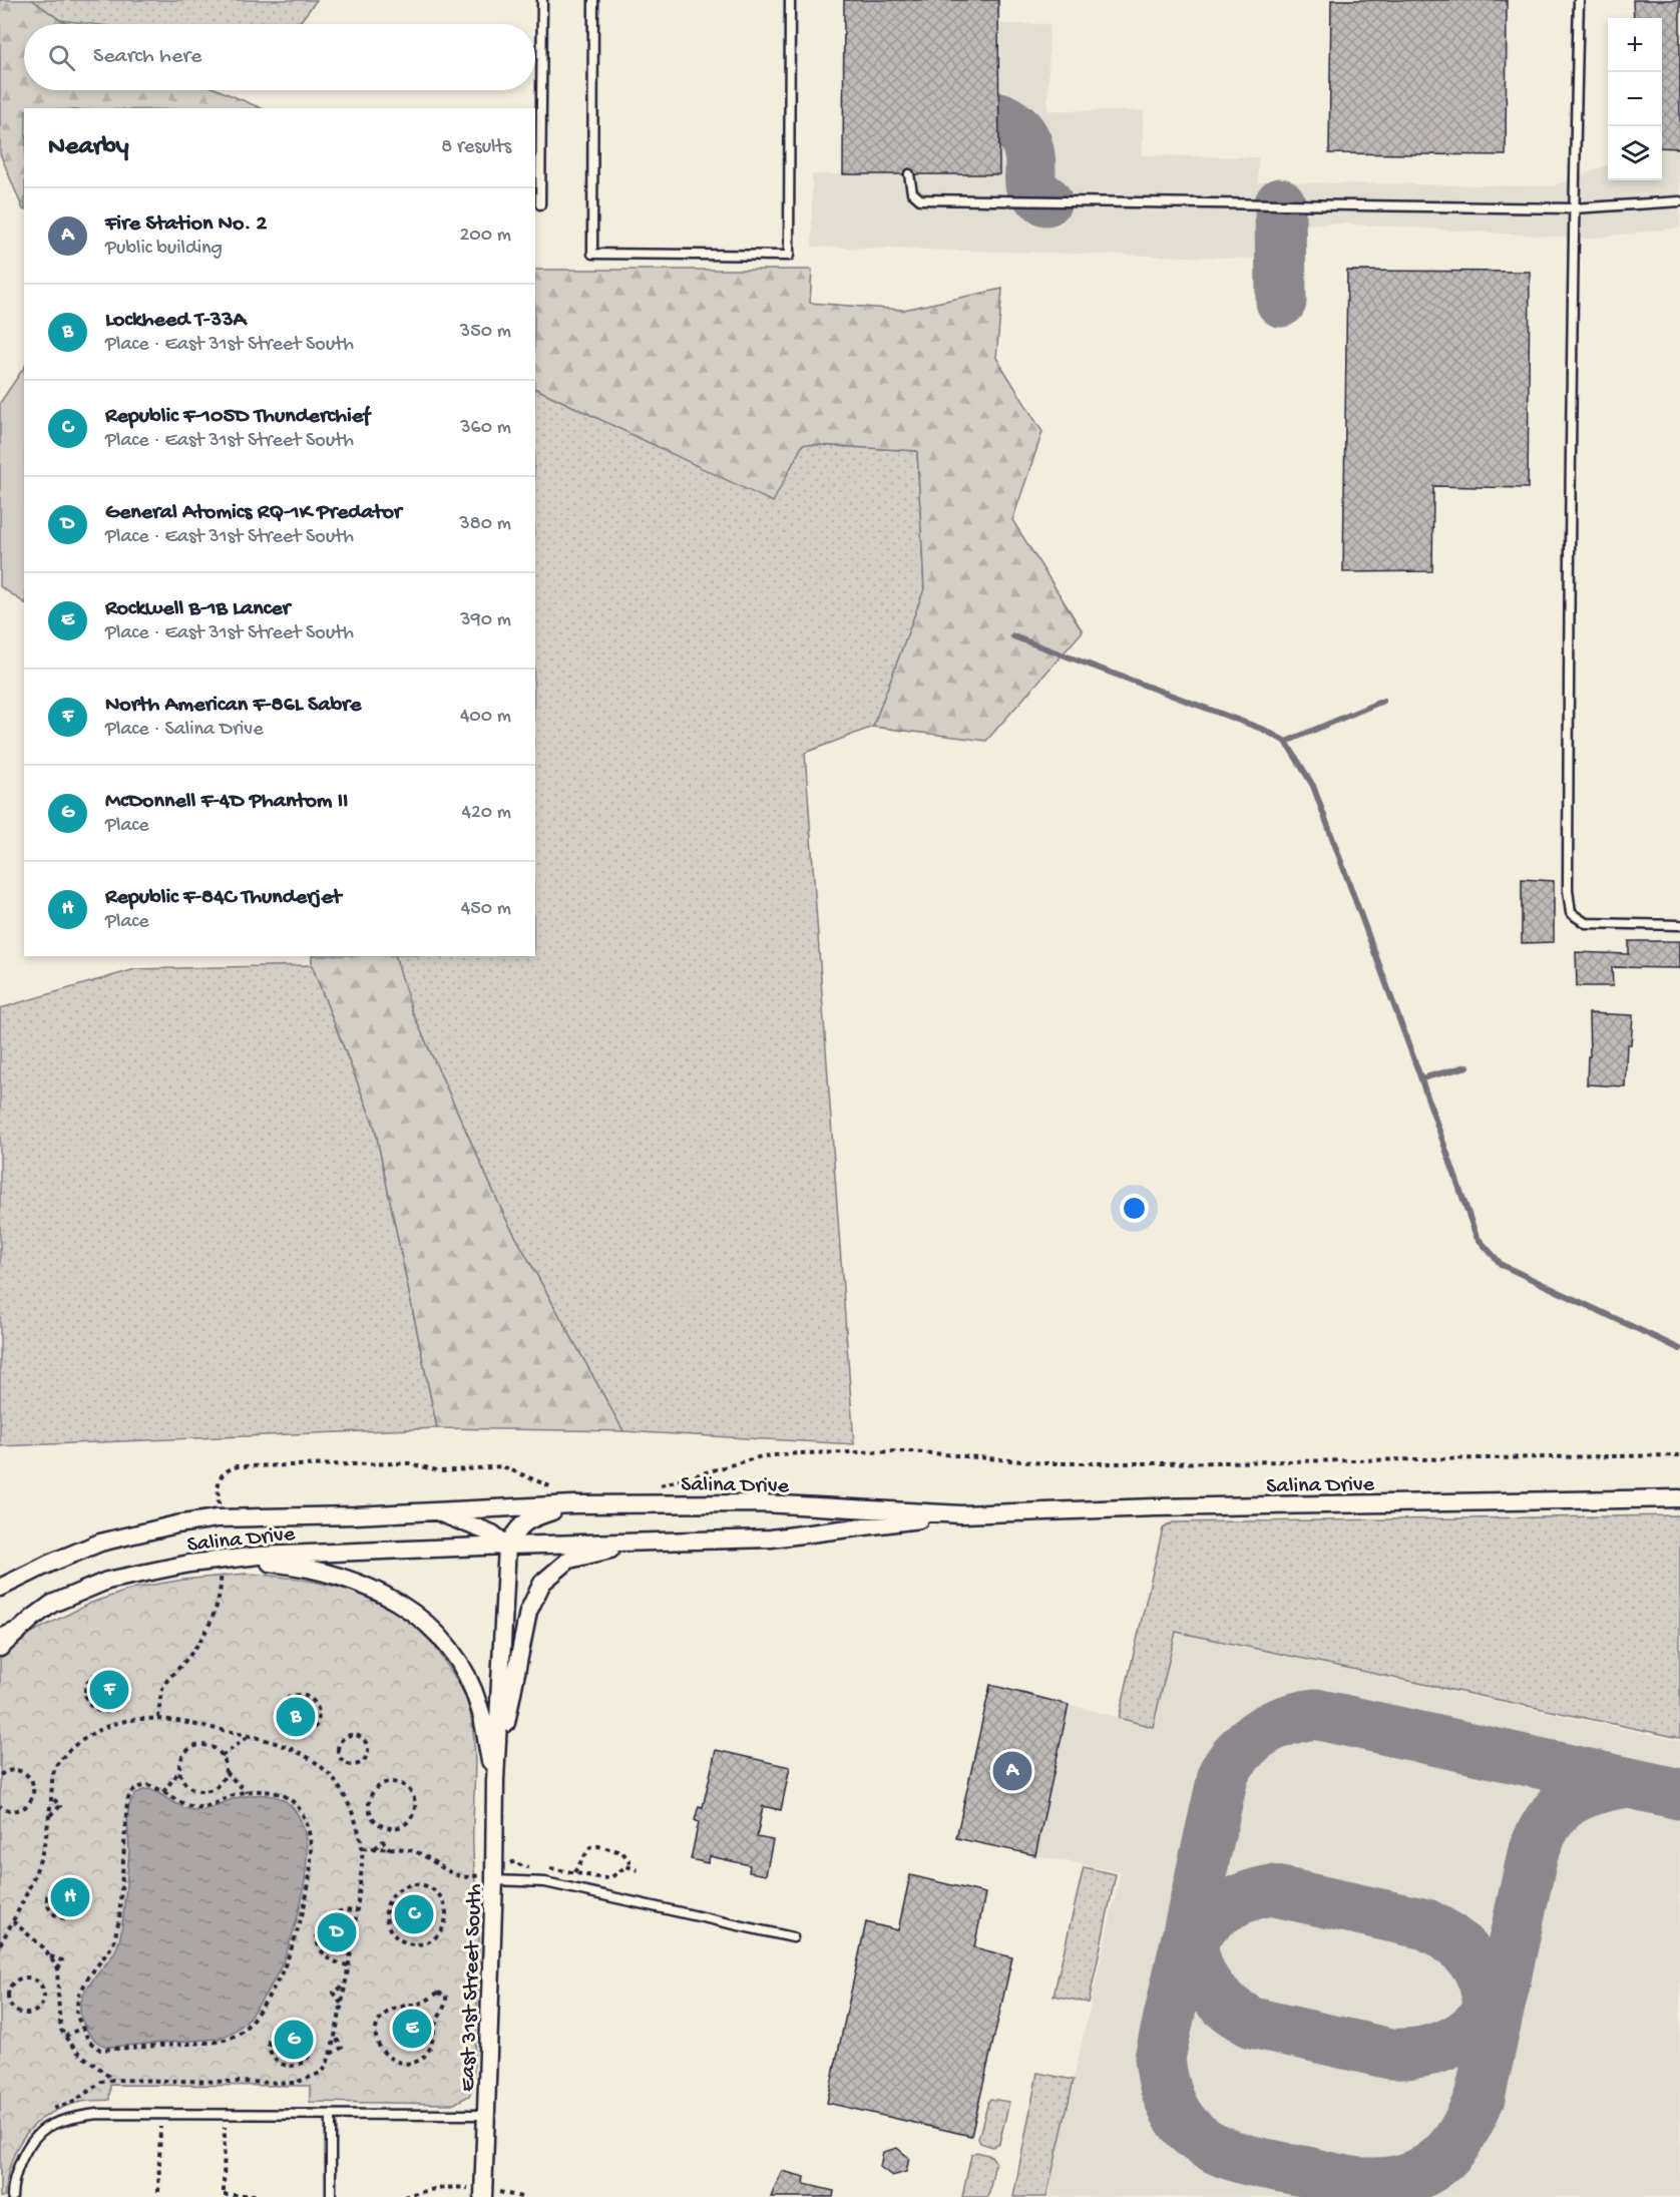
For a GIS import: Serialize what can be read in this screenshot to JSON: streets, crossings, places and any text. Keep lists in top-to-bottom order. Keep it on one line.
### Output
{"streets":{"street":["Salina Drive","East 31st Street South"]},"crossings":[["Salina Drive","East 31st Street South"]],"page":{"map_buttons":["+","−"],"search":"Search here","heading":["Nearby","8 results"],"list":[{"mark":"A","name":"Fire Station No. 2","note":"Public building","value":"200 m"},{"mark":"B","name":"Lockheed T-33A","note":"Place · East 31st Street South","value":"350 m"},{"mark":"C","name":"Republic F-105D Thunderchief","note":"Place · East 31st Street South","value":"360 m"},{"mark":"D","name":"General Atomics RQ-1K Predator","note":"Place · East 31st Street South","value":"380 m"},{"mark":"E","name":"Rockwell B-1B Lancer","note":"Place · East 31st Street South","value":"390 m"},{"mark":"F","name":"North American F-86L Sabre","note":"Place · Salina Drive","value":"400 m"},{"mark":"G","name":"McDonnell F-4D Phantom II","note":"Place","value":"420 m"},{"mark":"H","name":"Republic F-84C Thunderjet","note":"Place","value":"450 m"}],"pins":["F","B","A","H","C","D","E","G"]}}
